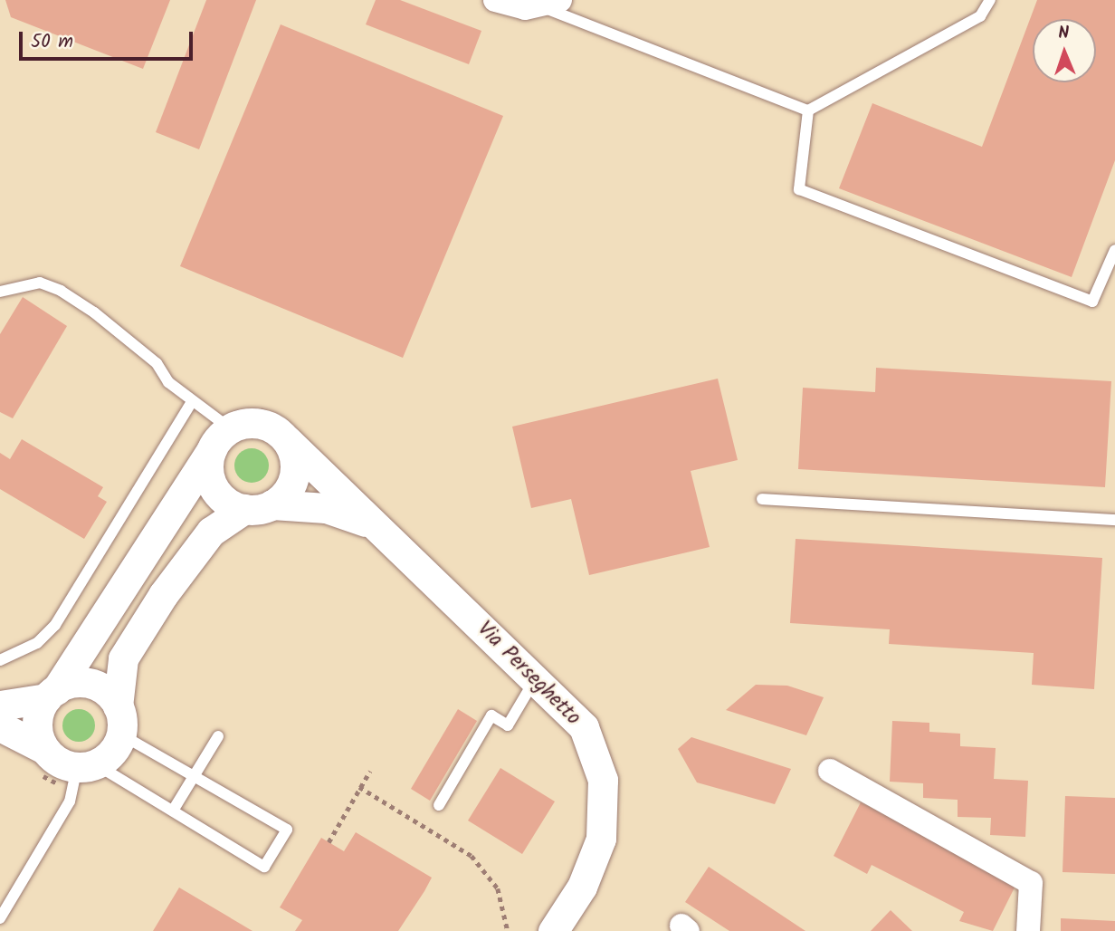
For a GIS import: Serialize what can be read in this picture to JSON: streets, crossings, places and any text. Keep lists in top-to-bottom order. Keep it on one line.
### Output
{"streets":{"street":["Via Perseghetto"]},"scale_bar":"50 m","north":"top"}
